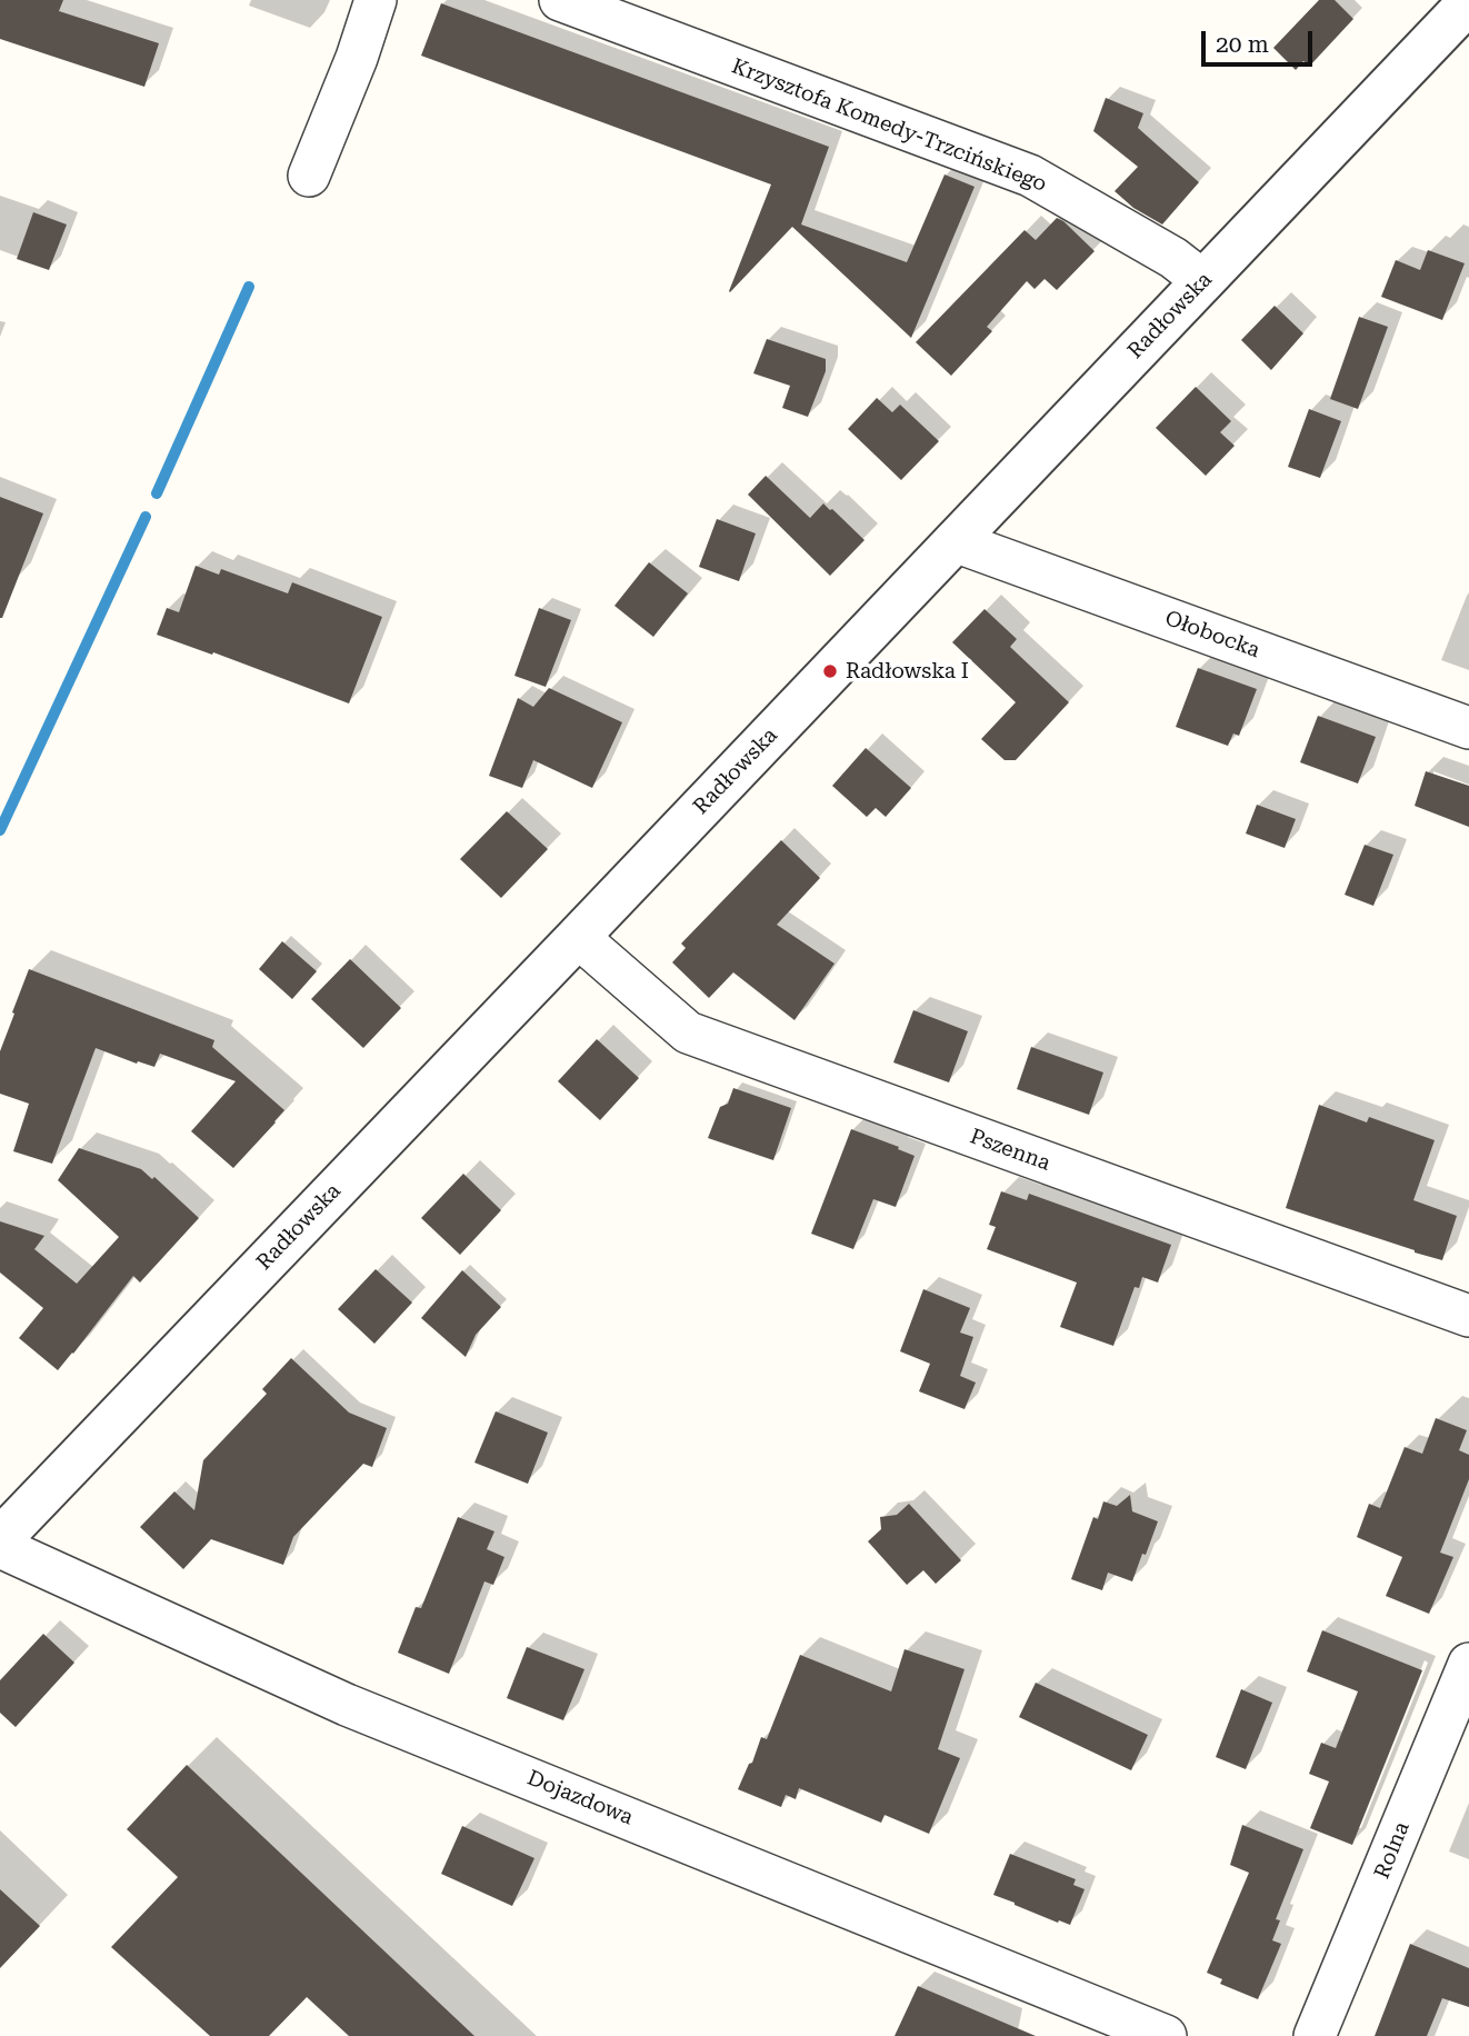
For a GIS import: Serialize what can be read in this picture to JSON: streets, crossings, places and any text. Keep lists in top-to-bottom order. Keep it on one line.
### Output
{"streets":{"street":["Krzysztofa Komedy-Trzcińskiego","Radłowska","Ołobocka","Pszenna","Dojazdowa","Rolna"]},"crossings":[["Krzysztofa Komedy-Trzcińskiego","Radłowska"],["Radłowska","Ołobocka"],["Radłowska","Pszenna"]],"places":["Radłowska I"],"scale_bar":"20 m"}
